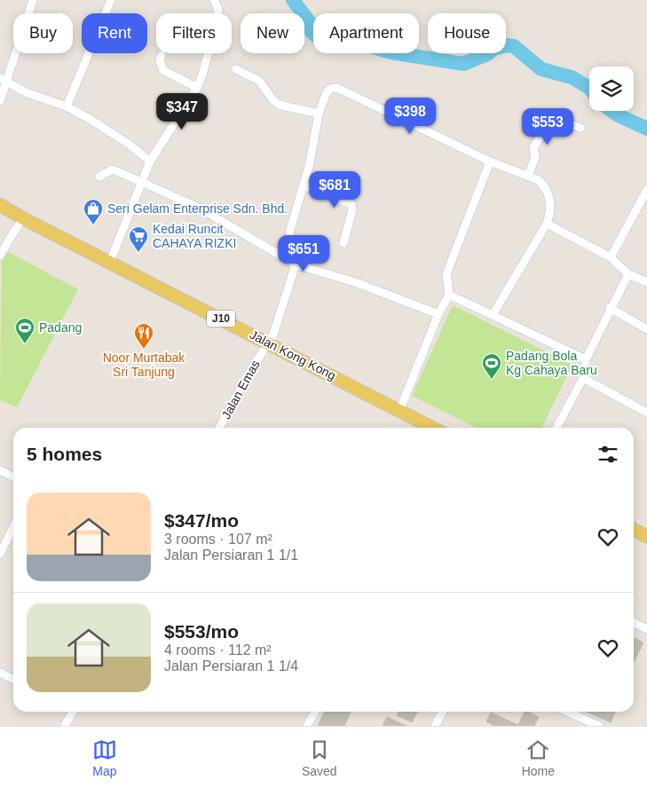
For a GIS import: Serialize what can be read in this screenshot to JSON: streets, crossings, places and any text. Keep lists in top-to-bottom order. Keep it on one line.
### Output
{"streets":{"main road":["J10","Jalan Kong Kong"],"street":["Jalan Emas"]},"crossings":[["Jalan Kong Kong","Jalan Emas"]],"places":{"shop":["Seri Gelam Enterprise Sdn. Bhd."],"supermarket":["Kedai Runcit CAHAYA RIZKI"],"sports":["Padang","Padang Bola Kg Cahaya Baru"],"restaurant":["Noor Murtabak Sri Tanjung"]},"page":{"chip":["Buy","Rent","Filters","New","Apartment","House"],"price":["$347","$398","$553","$681","$651"],"heading":"5 homes","list":[{"name":"$347/mo","note":"3 rooms · 107 m² · Jalan Persiaran 1 1/1"},{"name":"$553/mo","note":"4 rooms · 112 m² · Jalan Persiaran 1 1/4"}],"tabs":["Map","Saved","Home"]}}
